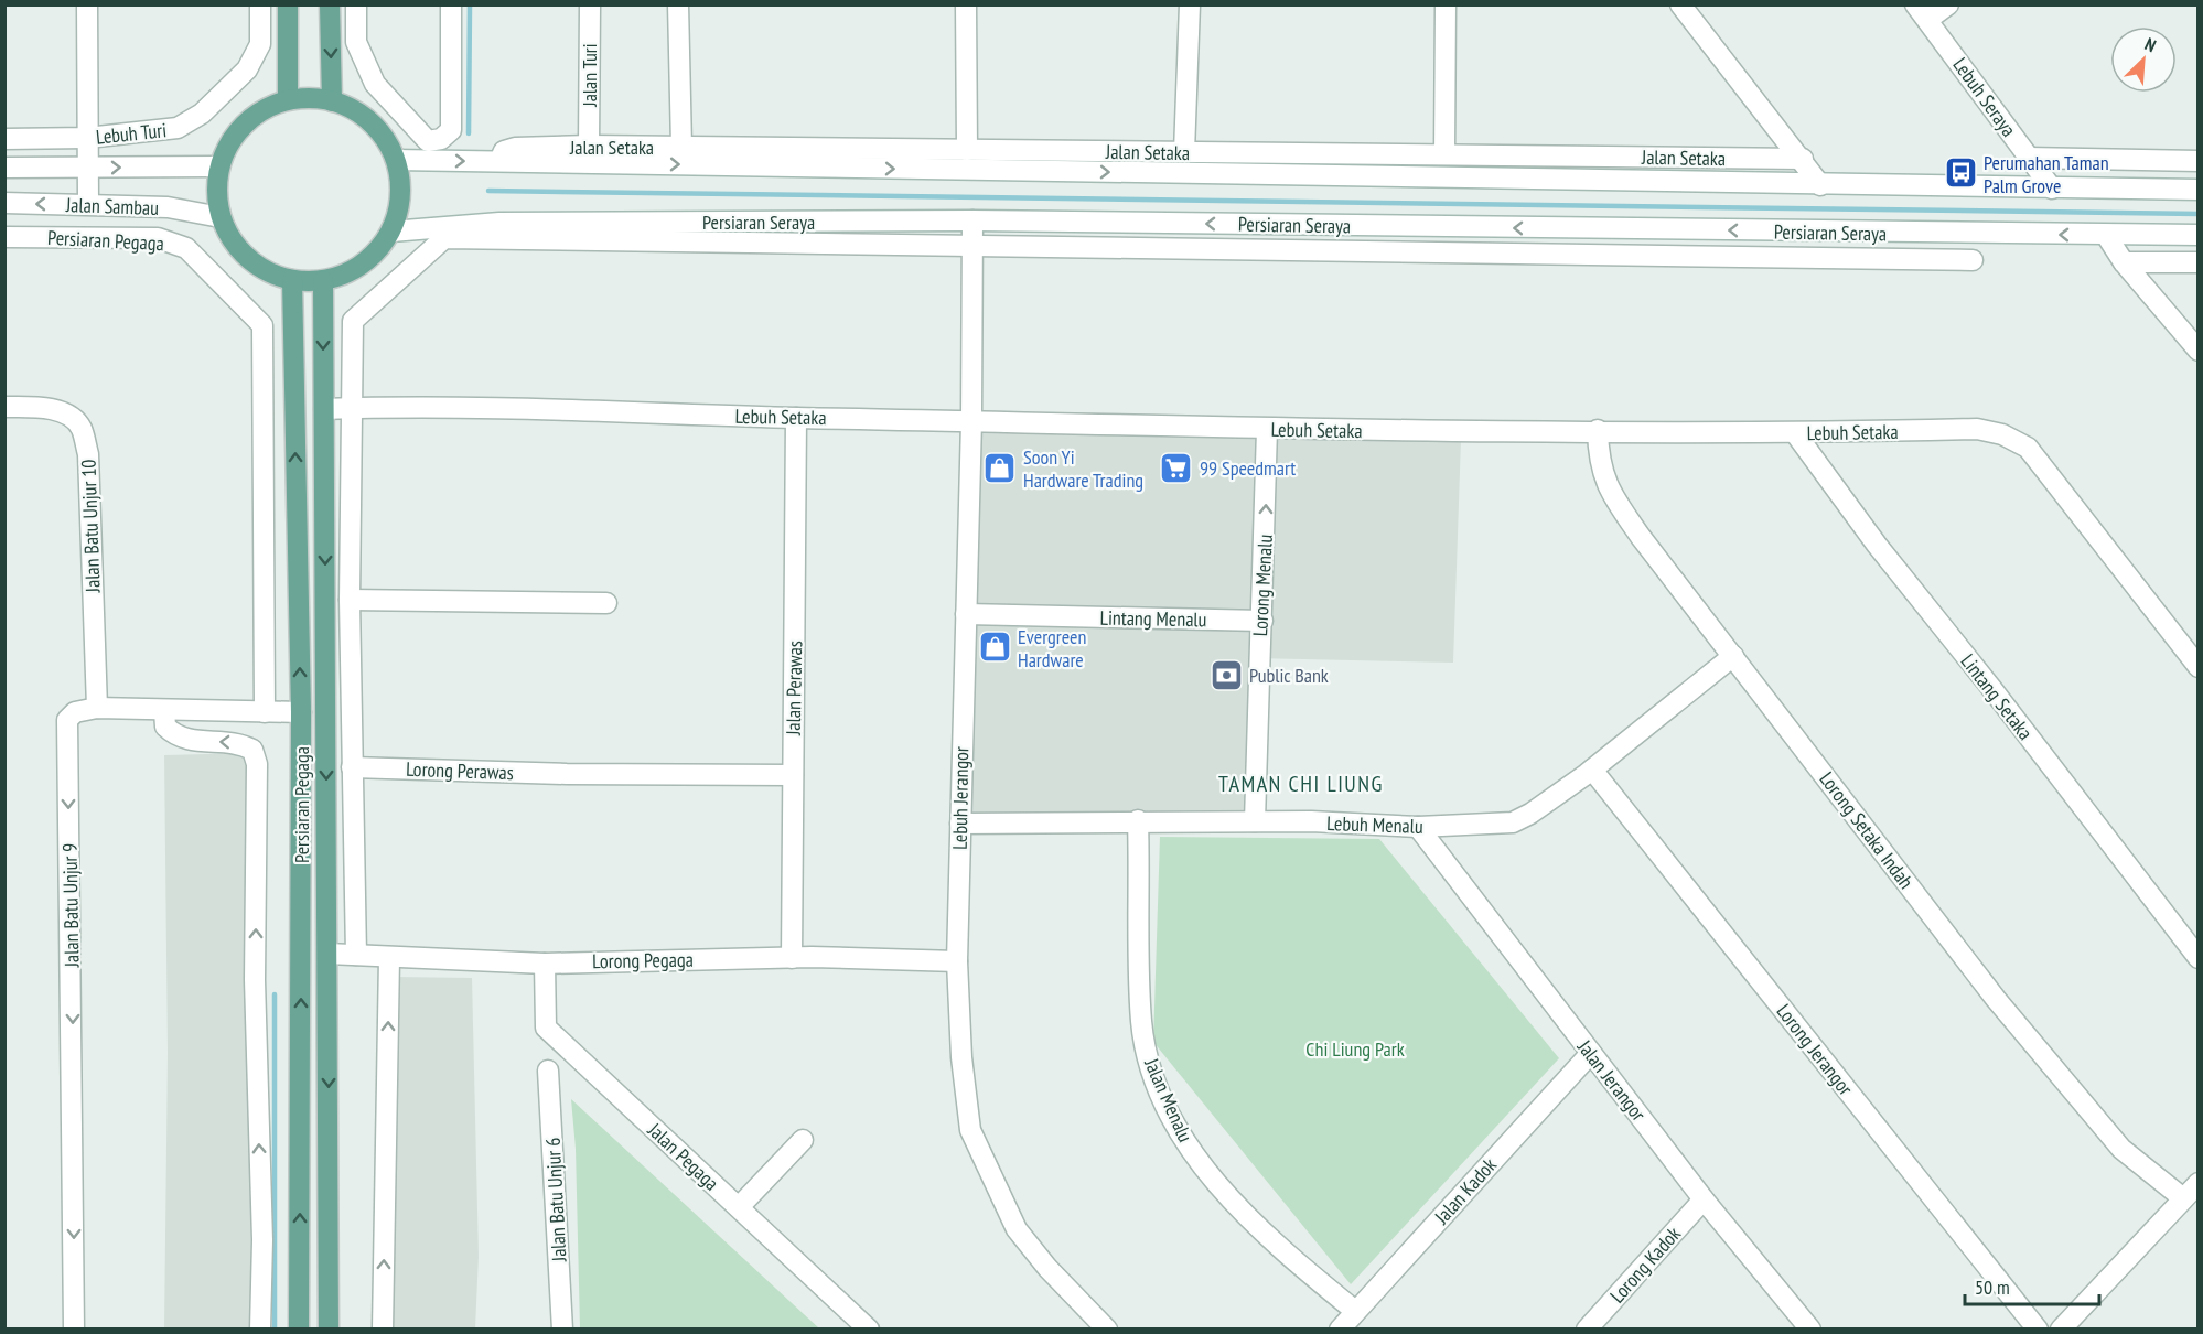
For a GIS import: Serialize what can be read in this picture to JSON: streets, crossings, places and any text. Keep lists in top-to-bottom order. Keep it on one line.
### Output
{"streets":{"main road":["Persiaran Pegaga"],"street":["Jalan Turi","Lebuh Seraya","Lebuh Turi","Jalan Setaka","Jalan Sambau","Persiaran Seraya","Lebuh Setaka","Jalan Batu Unjur 10","Lorong Menalu","Lintang Menalu","Jalan Perawas","Lintang Setaka","Lorong Perawas","Lebuh Jerangor","Lebuh Menalu","Lorong Setaka Indah","Jalan Batu Unjur 9","Lorong Pegaga","Lorong Jerangor","Jalan Jerangor","Jalan Menalu","Jalan Pegaga","Jalan Kadok","Jalan Batu Unjur 6","Lorong Kadok"]},"crossings":[["Jalan Turi","Jalan Setaka"],["Jalan Sambau","Persiaran Seraya"],["Jalan Sambau","Persiaran Pegaga"],["Persiaran Seraya","Persiaran Pegaga"],["Persiaran Seraya","Lebuh Setaka"],["Persiaran Seraya","Lorong Perawas"],["Persiaran Seraya","Lebuh Jerangor"],["Persiaran Seraya","Lorong Pegaga"],["Persiaran Pegaga","Lebuh Setaka"],["Persiaran Pegaga","Jalan Batu Unjur 9"],["Persiaran Pegaga","Lorong Pegaga"],["Lebuh Setaka","Lorong Menalu"],["Lebuh Setaka","Jalan Perawas"],["Lebuh Setaka","Lintang Setaka"],["Lebuh Setaka","Lebuh Jerangor"],["Lebuh Setaka","Lorong Setaka Indah"],["Jalan Batu Unjur 10","Jalan Batu Unjur 9"],["Lorong Menalu","Lintang Menalu"],["Lorong Menalu","Lebuh Menalu"],["Lintang Menalu","Lebuh Jerangor"],["Jalan Perawas","Lorong Perawas"],["Jalan Perawas","Lorong Pegaga"],["Lebuh Jerangor","Lebuh Menalu"],["Lebuh Jerangor","Lorong Pegaga"],["Lebuh Menalu","Lorong Setaka Indah"],["Lebuh Menalu","Lorong Jerangor"],["Lebuh Menalu","Jalan Jerangor"],["Lebuh Menalu","Jalan Menalu"],["Lorong Pegaga","Jalan Pegaga"],["Jalan Jerangor","Jalan Kadok"],["Jalan Jerangor","Lorong Kadok"],["Jalan Menalu","Jalan Kadok"]],"one_way":["Lorong Menalu","Jalan Batu Unjur 9"],"districts":["TAMAN CHI LIUNG"],"parks":["Chi Liung Park"],"places":{"bus stop":["Perumahan Taman Palm Grove"],"shop":["Soon Yi Hardware Trading","Evergreen Hardware"],"supermarket":["99 Speedmart"],"bank":["Public Bank"]},"scale_bar":"50 m","north":"top right"}
